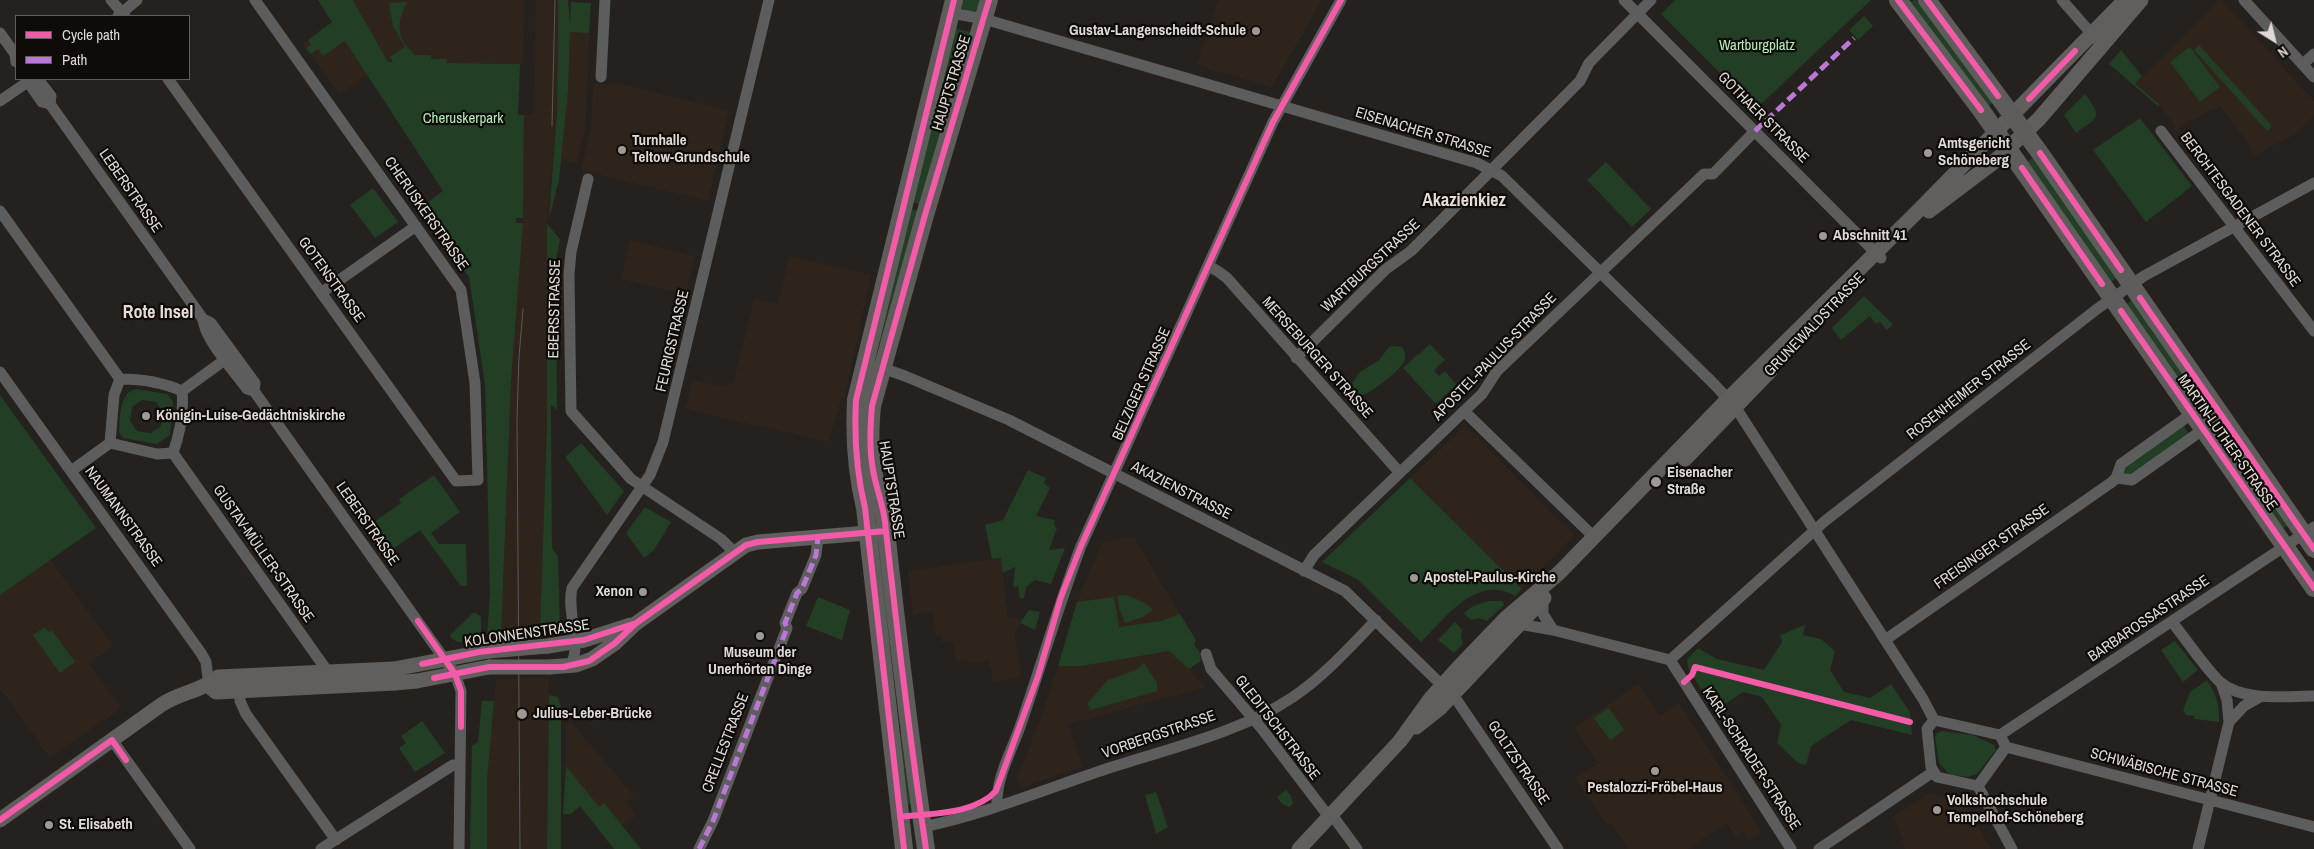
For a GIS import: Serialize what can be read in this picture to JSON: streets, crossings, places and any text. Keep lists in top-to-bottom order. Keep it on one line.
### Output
{"streets":{"main road":["HAUPTSTRASSE","GRUNEWALDSTRASSE","MARTIN-LUTHER-STRASSE","KOLONNENSTRASSE"],"street":["GOTHAER STRASSE","EISENACHER STRASSE","LEBERSTRASSE","BERCHTESGADENER STRASSE","CHERUSKERSTRASSE","WARTBURGSTRASSE","GOTENSTRASSE","EBERSSTRASSE","FEURIGSTRASSE","APOSTEL-PAULUS-STRASSE","MERSEBURGER STRASSE","BELZIGER STRASSE","ROSENHEIMER STRASSE","AKAZIENSTRASSE","NAUMANNSTRASSE","FREISINGER STRASSE","GUSTAV-MÜLLER-STRASSE","BARBAROSSASTRASSE","GLEDITSCHSTRASSE","VORBERGSTRASSE","CRELLESTRASSE","KARL-SCHRADER-STRASSE","GOLTZSTRASSE","SCHWÄBISCHE STRASSE"]},"crossings":[["HAUPTSTRASSE","EISENACHER STRASSE"],["HAUPTSTRASSE","AKAZIENSTRASSE"],["HAUPTSTRASSE","KOLONNENSTRASSE"],["HAUPTSTRASSE","VORBERGSTRASSE"],["GOTHAER STRASSE","WARTBURGSTRASSE"],["GOTHAER STRASSE","GRUNEWALDSTRASSE"],["GOTHAER STRASSE","APOSTEL-PAULUS-STRASSE"],["EISENACHER STRASSE","WARTBURGSTRASSE"],["EISENACHER STRASSE","GRUNEWALDSTRASSE"],["EISENACHER STRASSE","APOSTEL-PAULUS-STRASSE"],["EISENACHER STRASSE","BELZIGER STRASSE"],["EISENACHER STRASSE","ROSENHEIMER STRASSE"],["EISENACHER STRASSE","FREISINGER STRASSE"],["LEBERSTRASSE","KOLONNENSTRASSE"],["BERCHTESGADENER STRASSE","ROSENHEIMER STRASSE"],["CHERUSKERSTRASSE","GOTENSTRASSE"],["WARTBURGSTRASSE","MERSEBURGER STRASSE"],["EBERSSTRASSE","FEURIGSTRASSE"],["GRUNEWALDSTRASSE","MARTIN-LUTHER-STRASSE"],["GRUNEWALDSTRASSE","AKAZIENSTRASSE"],["GRUNEWALDSTRASSE","GLEDITSCHSTRASSE"],["GRUNEWALDSTRASSE","GOLTZSTRASSE"],["FEURIGSTRASSE","KOLONNENSTRASSE"],["APOSTEL-PAULUS-STRASSE","MERSEBURGER STRASSE"],["APOSTEL-PAULUS-STRASSE","AKAZIENSTRASSE"],["MERSEBURGER STRASSE","BELZIGER STRASSE"],["BELZIGER STRASSE","AKAZIENSTRASSE"],["BELZIGER STRASSE","VORBERGSTRASSE"],["ROSENHEIMER STRASSE","MARTIN-LUTHER-STRASSE"],["ROSENHEIMER STRASSE","KARL-SCHRADER-STRASSE"],["MARTIN-LUTHER-STRASSE","FREISINGER STRASSE"],["MARTIN-LUTHER-STRASSE","BARBAROSSASTRASSE"],["AKAZIENSTRASSE","VORBERGSTRASSE"],["AKAZIENSTRASSE","GOLTZSTRASSE"],["NAUMANNSTRASSE","KOLONNENSTRASSE"],["GUSTAV-MÜLLER-STRASSE","KOLONNENSTRASSE"],["KOLONNENSTRASSE","CRELLESTRASSE"],["GLEDITSCHSTRASSE","VORBERGSTRASSE"]],"districts":["Akazienkiez","Rote Insel"],"parks":["Wartburgplatz","Cheruskerpark"],"places":["Gustav-Langenscheidt-Schule","Turnhalle Teltow-Grundschule","Amtsgericht Schöneberg","Abschnitt 41","Königin-Luise-Gedächtniskirche","Eisenacher Straße","Apostel-Paulus-Kirche","Xenon","Museum der Unerhörten Dinge","Julius-Leber-Brücke","Pestalozzi-Fröbel-Haus","Volkshochschule Tempelhof-Schöneberg","St. Elisabeth"],"legend":["Cycle path","Path"],"north":"bottom right"}
